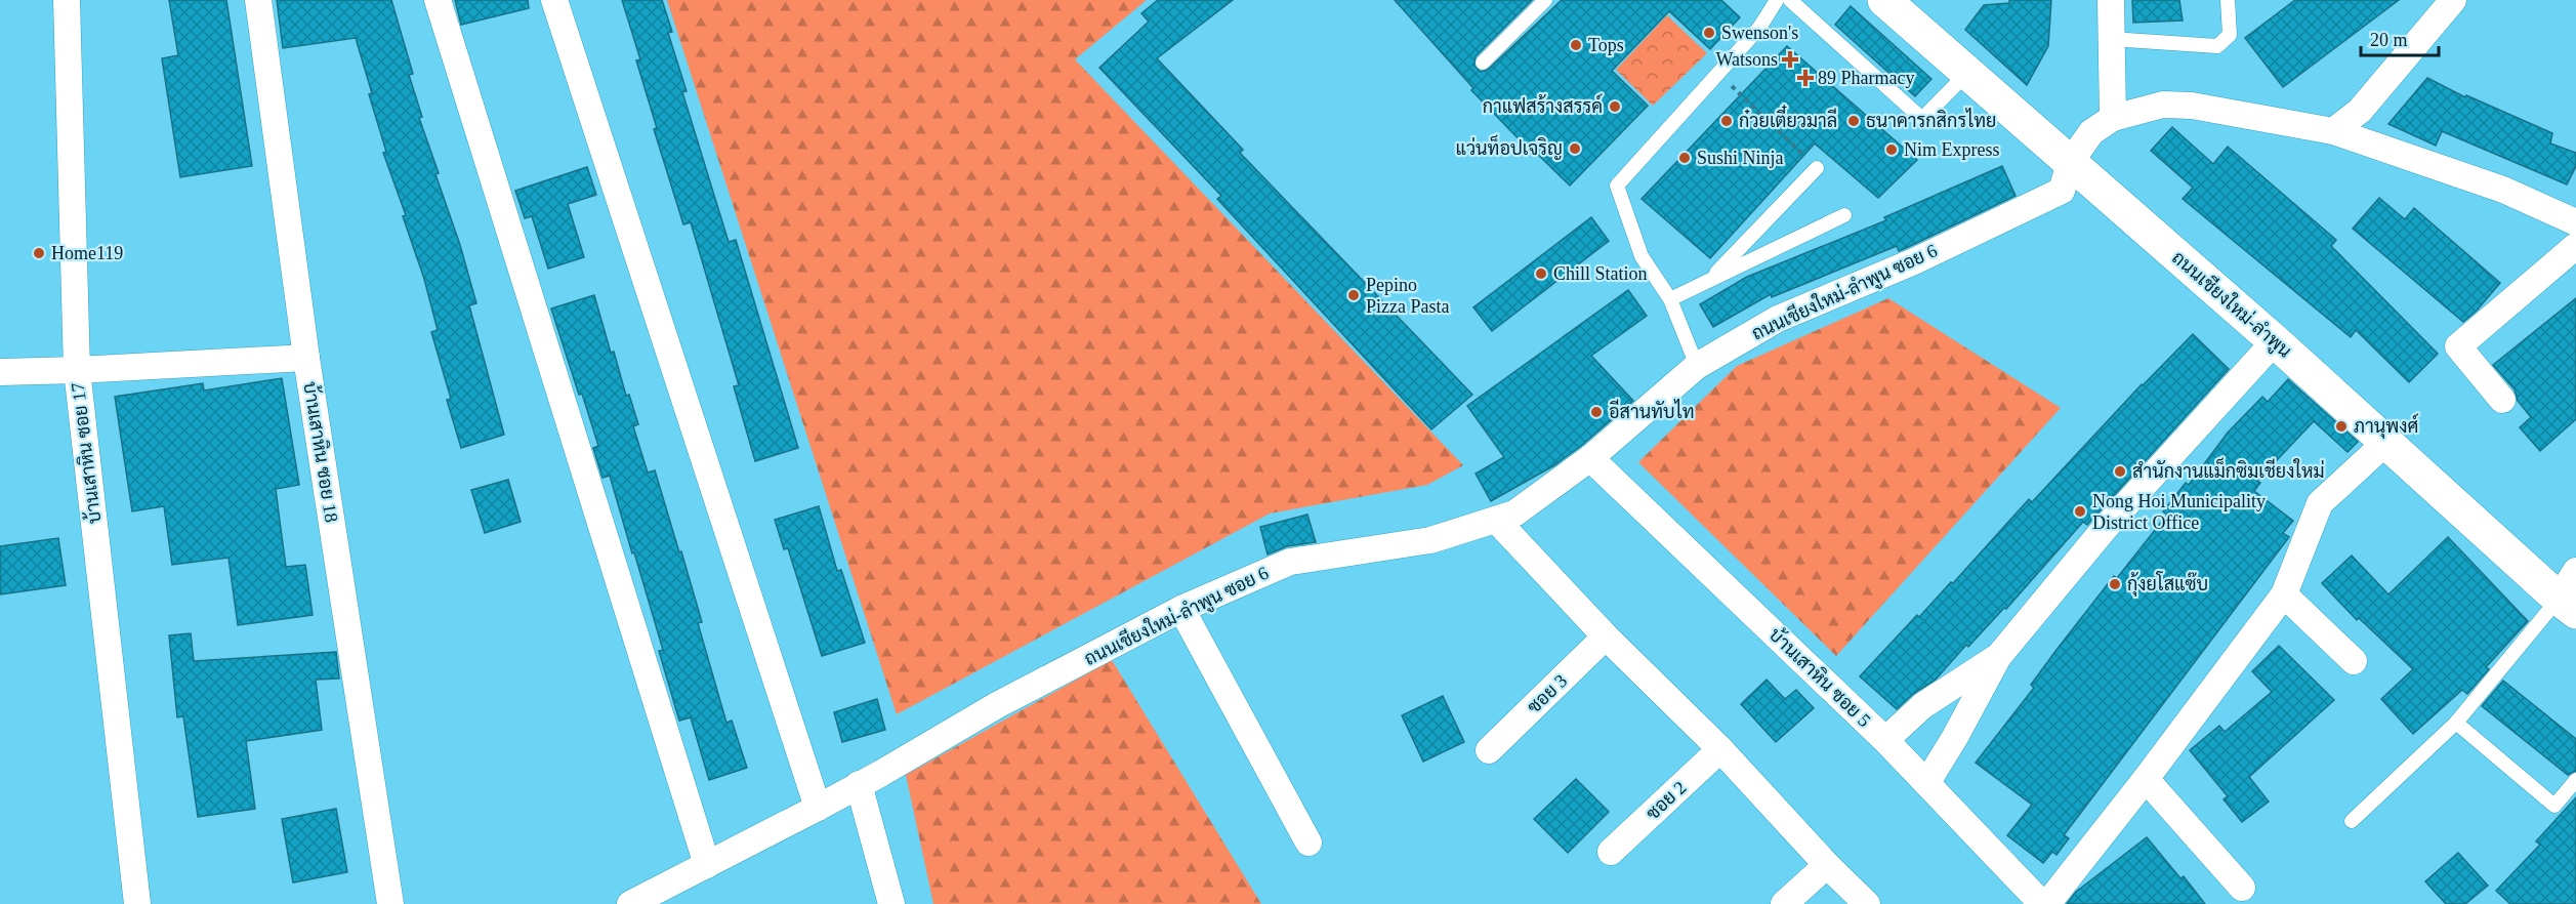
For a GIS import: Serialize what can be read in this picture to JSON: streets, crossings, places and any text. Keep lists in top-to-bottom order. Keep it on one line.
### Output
{"streets":{"main road":["ถนนเชียงใหม่-ลำพูน"],"street":["ถนนเชียงใหม่-ลำพูน ซอย 6","บ้านเสาหิน ซอย 18","บ้านเสาหิน ซอย 17","บ้านเสาหิน ซอย 5","ซอย 3","ซอย 2"]},"crossings":[["ถนนเชียงใหม่-ลำพูน ซอย 6","ถนนเชียงใหม่-ลำพูน"],["ถนนเชียงใหม่-ลำพูน ซอย 6","บ้านเสาหิน ซอย 5"]],"places":{"other":["Swenson's","Tops","กาแฟสร้างสรรค์","ก๋วยเตี๋ยวมาลี","ธนาคารกสิกรไทย","แว่นท็อปเจริญ","Nim Express","Sushi Ninja","Home119","Chill Station","Pepino Pizza Pasta","อีสานทับไท","ภานุพงศ์","สำนักงานแม็กซิมเชียงใหม่","Nong Hoi Municipality District Office","กุ้งยโสแซ๊บ"],"health":["Watsons","89 Pharmacy"]},"scale_bar":"20 m"}
